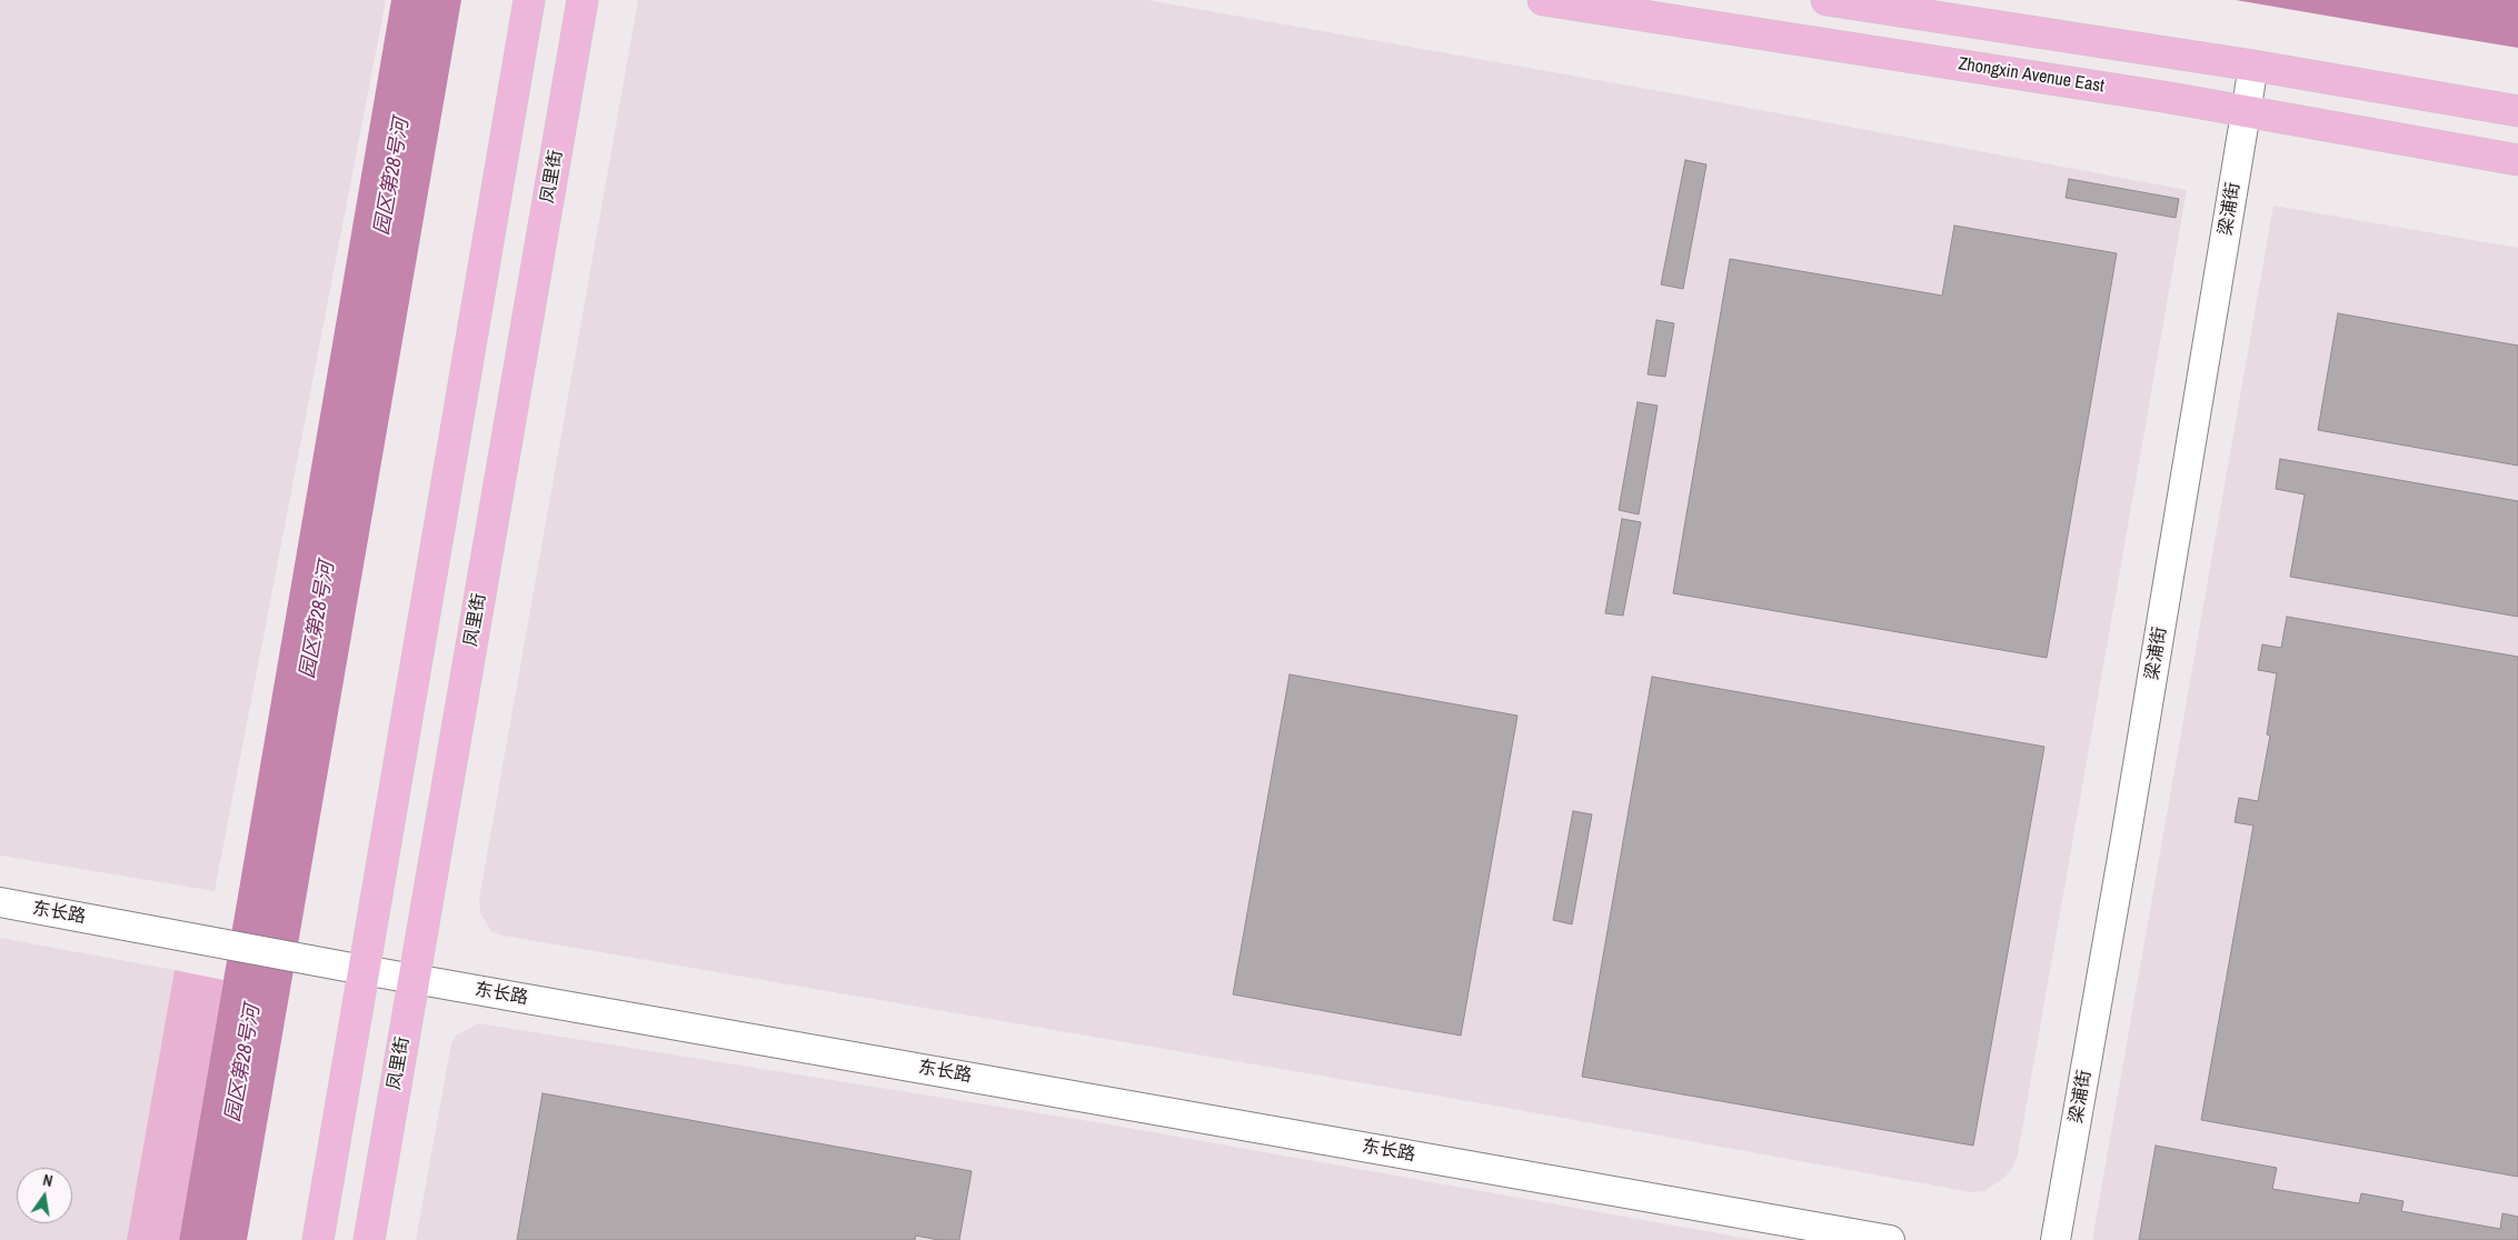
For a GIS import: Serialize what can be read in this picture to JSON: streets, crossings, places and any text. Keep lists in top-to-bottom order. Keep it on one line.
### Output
{"streets":{"main road":["Zhongxin Avenue East","凤里街"],"street":["梁浦街","东长路"]},"crossings":[["Zhongxin Avenue East","梁浦街"],["凤里街","东长路"]],"water":["园区第28号河"],"north":"top"}
